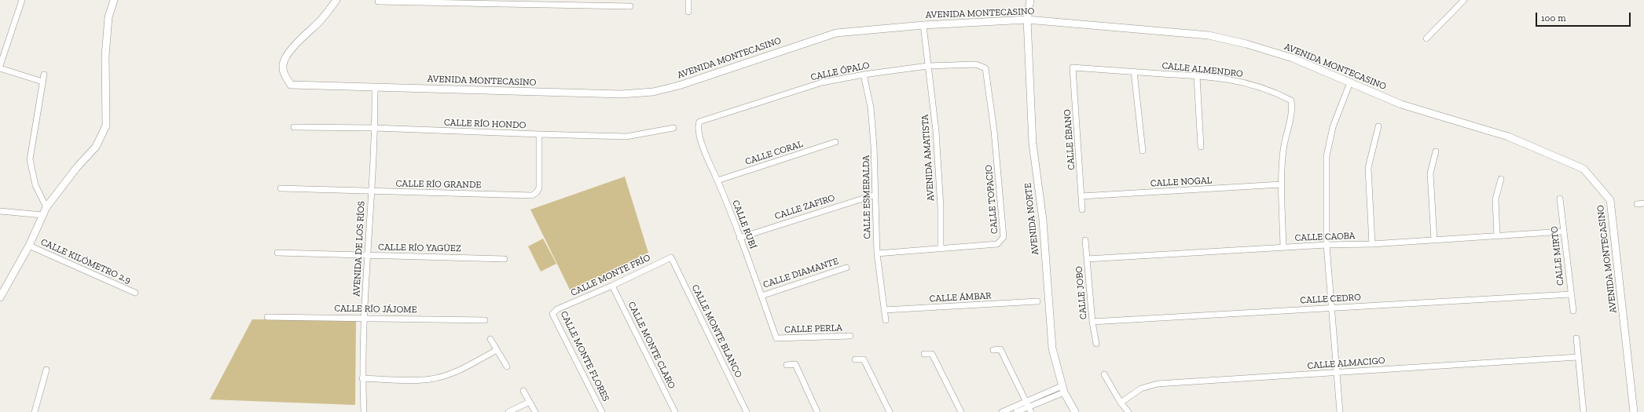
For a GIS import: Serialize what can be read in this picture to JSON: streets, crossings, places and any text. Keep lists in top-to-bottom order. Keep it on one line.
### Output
{"streets":{"street":["AVENIDA MONTECASINO","CALLE ALMENDRO","CALLE ÓPALO","CALLE RÍO HONDO","CALLE ÉBANO","CALLE CORAL","AVENIDA AMATISTA","CALLE NOGAL","CALLE RÍO GRANDE","CALLE ESMERALDA","CALLE TOPACIO","CALLE ZAFIRO","AVENIDA NORTE","CALLE RUBÍ","CALLE CAOBA","CALLE RÍO YAGÜEZ","AVENIDA DE LOS RÍOS","CALLE MIRTO","CALLE KILÓMETRO 2.9","CALLE DIAMANTE","CALLE MONTE FRÍO","CALLE JOBO","CALLE ÁMBAR","CALLE CEDRO","CALLE RÍO JÁJOME","CALLE PERLA","CALLE MONTE BLANCO","CALLE MONTE CLARO","CALLE MONTE FLORES","CALLE ALMACIGO"]},"crossings":[["AVENIDA MONTECASINO","AVENIDA AMATISTA"],["AVENIDA MONTECASINO","AVENIDA NORTE"],["AVENIDA MONTECASINO","AVENIDA DE LOS RÍOS"],["CALLE ALMENDRO","CALLE ÉBANO"],["CALLE ALMENDRO","CALLE NOGAL"],["CALLE ALMENDRO","CALLE CAOBA"],["CALLE ÓPALO","AVENIDA AMATISTA"],["CALLE ÓPALO","CALLE ESMERALDA"],["CALLE ÓPALO","CALLE TOPACIO"],["CALLE ÓPALO","CALLE RUBÍ"],["CALLE RÍO HONDO","CALLE RÍO GRANDE"],["CALLE RÍO HONDO","AVENIDA DE LOS RÍOS"],["CALLE ÉBANO","CALLE NOGAL"],["CALLE CORAL","CALLE RUBÍ"],["AVENIDA AMATISTA","CALLE TOPACIO"],["CALLE RÍO GRANDE","AVENIDA DE LOS RÍOS"],["CALLE ESMERALDA","CALLE TOPACIO"],["CALLE ESMERALDA","CALLE ZAFIRO"],["CALLE ESMERALDA","CALLE ÁMBAR"],["CALLE ZAFIRO","CALLE RUBÍ"],["CALLE RUBÍ","CALLE DIAMANTE"],["CALLE RUBÍ","CALLE PERLA"],["CALLE CAOBA","CALLE MIRTO"],["CALLE CAOBA","CALLE JOBO"],["CALLE RÍO YAGÜEZ","AVENIDA DE LOS RÍOS"],["AVENIDA DE LOS RÍOS","CALLE RÍO JÁJOME"],["CALLE MIRTO","CALLE CEDRO"],["CALLE MONTE FRÍO","CALLE MONTE BLANCO"],["CALLE MONTE FRÍO","CALLE MONTE CLARO"],["CALLE MONTE FRÍO","CALLE MONTE FLORES"],["CALLE JOBO","CALLE CEDRO"]],"scale_bar":"100 m"}
